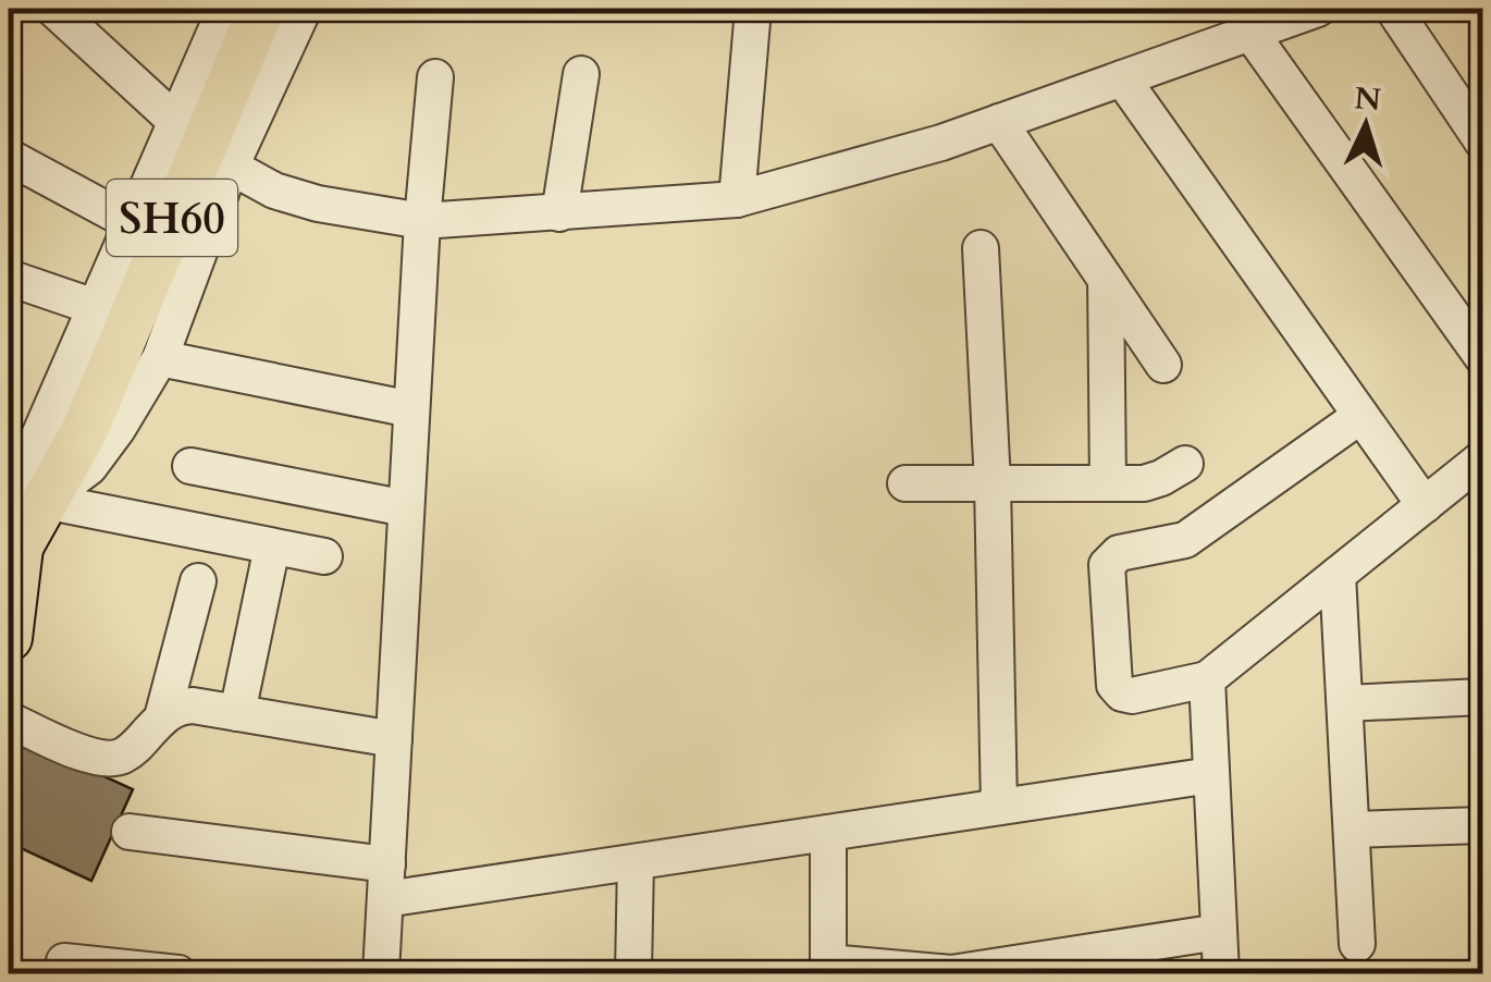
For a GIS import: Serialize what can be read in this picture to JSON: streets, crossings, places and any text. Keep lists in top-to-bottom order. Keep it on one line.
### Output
{"streets":{"main road":["SH60"]},"north":"top"}
